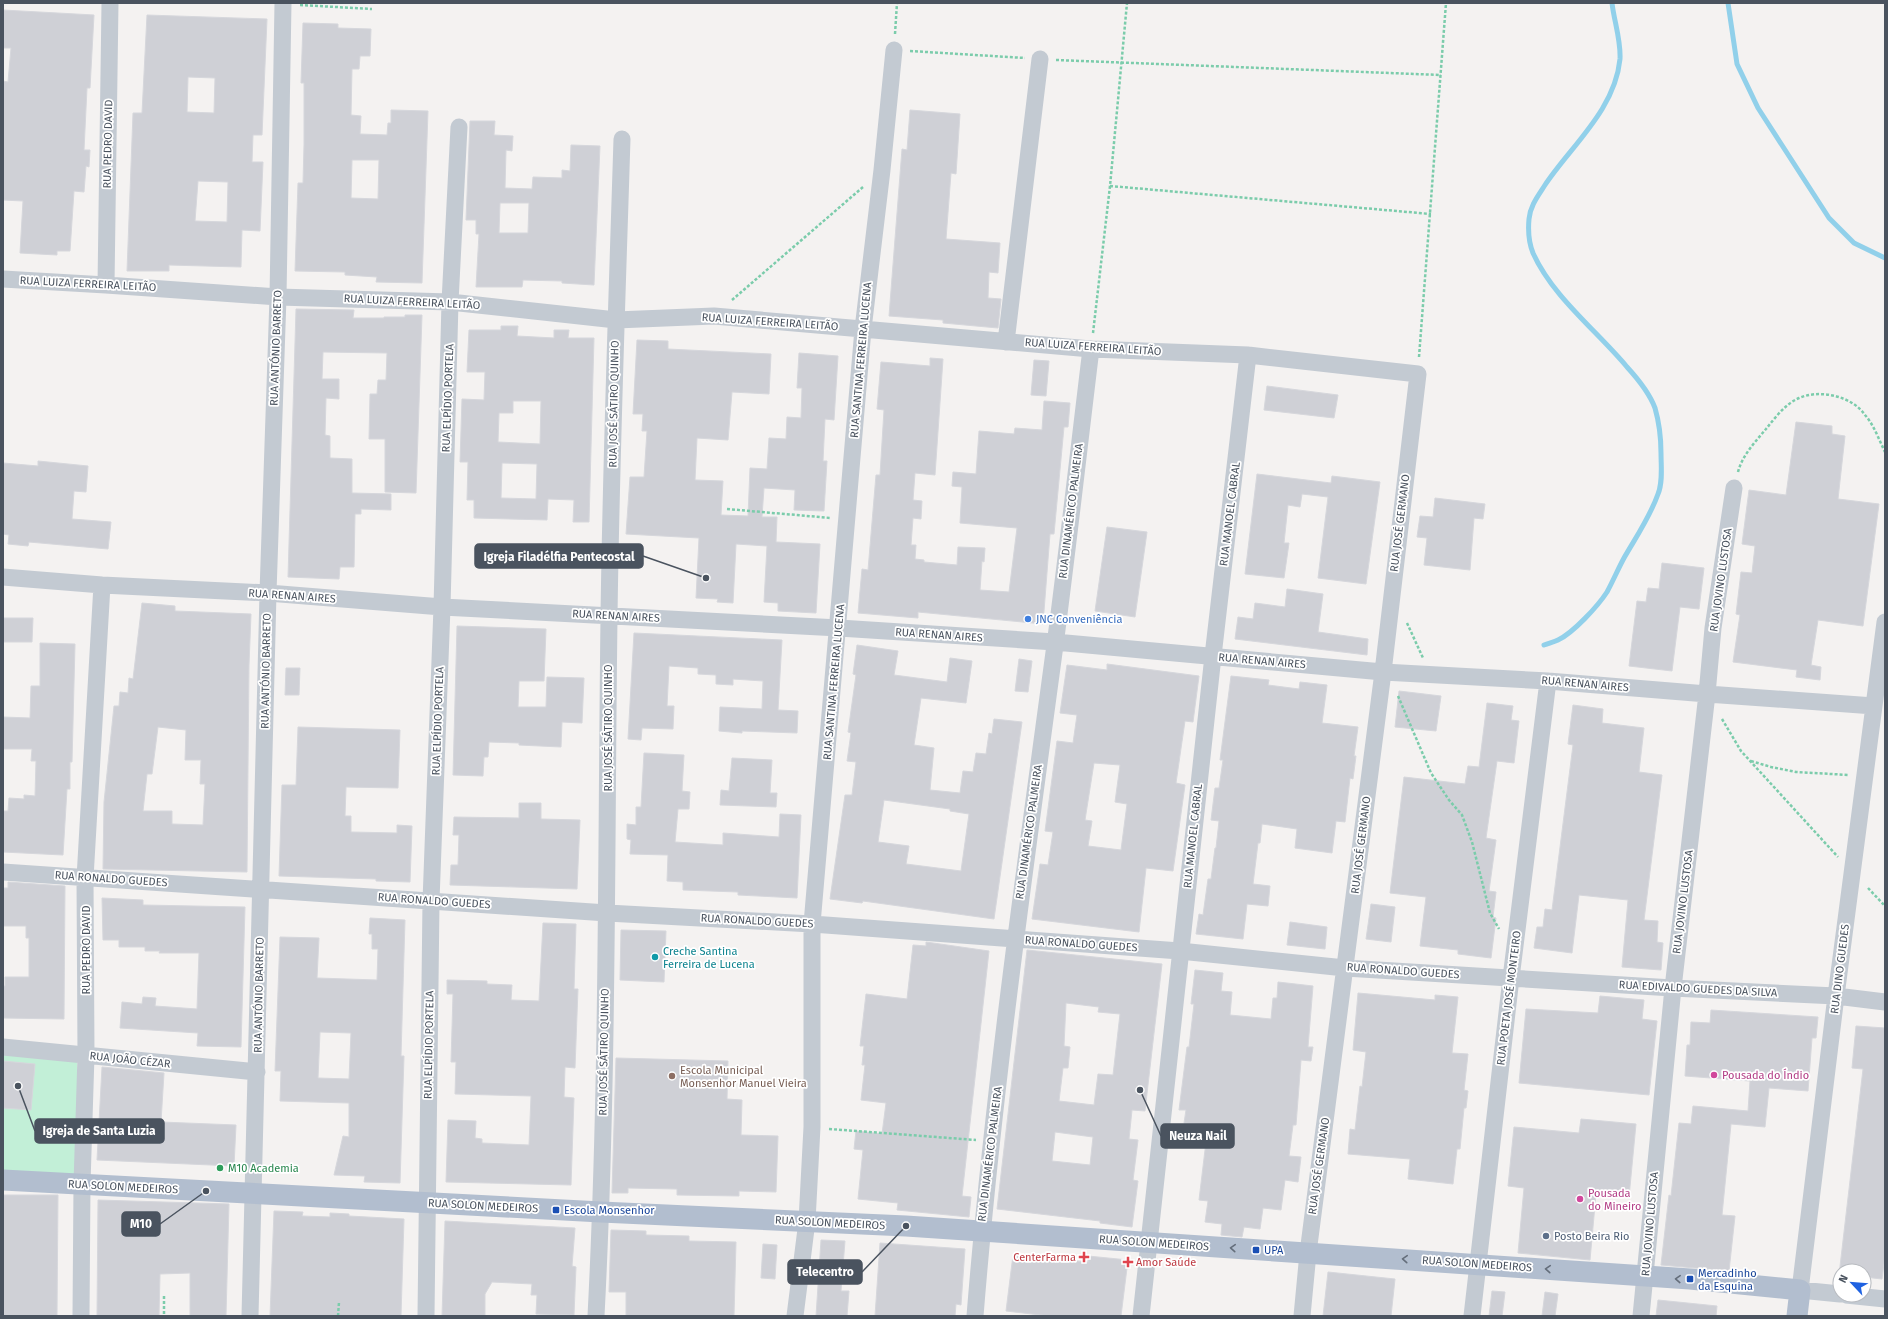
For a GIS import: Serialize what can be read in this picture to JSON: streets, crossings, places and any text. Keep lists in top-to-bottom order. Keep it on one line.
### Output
{"streets":{"main road":["RUA DINO GUEDES","RUA SOLON MEDEIROS"],"street":["RUA PEDRO DAVID","RUA LUIZA FERREIRA LEITÃO","RUA ANTÓNIO BARRETO","RUA SANTINA FERREIRA LUCENA","RUA ELPÍDIO PORTELA","RUA JOSÉ SÁTIRO QUINHO","RUA DINAMÉRICO PALMEIRA","RUA MANOEL CABRAL","RUA JOSÉ GERMANO","RUA JOVINO LUSTOSA","RUA RENAN AIRES","RUA RONALDO GUEDES","RUA EDIVALDO GUEDES DA SILVA","RUA POETA JOSÉ MONTEIRO","RUA JOÃO CÉZAR"]},"crossings":[["RUA PEDRO DAVID","RUA LUIZA FERREIRA LEITÃO"],["RUA PEDRO DAVID","RUA RENAN AIRES"],["RUA PEDRO DAVID","RUA RONALDO GUEDES"],["RUA PEDRO DAVID","RUA JOÃO CÉZAR"],["RUA PEDRO DAVID","RUA SOLON MEDEIROS"],["RUA LUIZA FERREIRA LEITÃO","RUA ANTÓNIO BARRETO"],["RUA LUIZA FERREIRA LEITÃO","RUA SANTINA FERREIRA LUCENA"],["RUA LUIZA FERREIRA LEITÃO","RUA ELPÍDIO PORTELA"],["RUA LUIZA FERREIRA LEITÃO","RUA JOSÉ SÁTIRO QUINHO"],["RUA LUIZA FERREIRA LEITÃO","RUA DINAMÉRICO PALMEIRA"],["RUA LUIZA FERREIRA LEITÃO","RUA MANOEL CABRAL"],["RUA LUIZA FERREIRA LEITÃO","RUA JOSÉ GERMANO"],["RUA ANTÓNIO BARRETO","RUA RENAN AIRES"],["RUA ANTÓNIO BARRETO","RUA RONALDO GUEDES"],["RUA ANTÓNIO BARRETO","RUA JOÃO CÉZAR"],["RUA ANTÓNIO BARRETO","RUA SOLON MEDEIROS"],["RUA SANTINA FERREIRA LUCENA","RUA RENAN AIRES"],["RUA SANTINA FERREIRA LUCENA","RUA RONALDO GUEDES"],["RUA SANTINA FERREIRA LUCENA","RUA SOLON MEDEIROS"],["RUA ELPÍDIO PORTELA","RUA RENAN AIRES"],["RUA ELPÍDIO PORTELA","RUA RONALDO GUEDES"],["RUA ELPÍDIO PORTELA","RUA SOLON MEDEIROS"],["RUA JOSÉ SÁTIRO QUINHO","RUA RENAN AIRES"],["RUA JOSÉ SÁTIRO QUINHO","RUA RONALDO GUEDES"],["RUA JOSÉ SÁTIRO QUINHO","RUA SOLON MEDEIROS"],["RUA DINAMÉRICO PALMEIRA","RUA RENAN AIRES"],["RUA DINAMÉRICO PALMEIRA","RUA RONALDO GUEDES"],["RUA DINAMÉRICO PALMEIRA","RUA SOLON MEDEIROS"],["RUA MANOEL CABRAL","RUA RENAN AIRES"],["RUA MANOEL CABRAL","RUA RONALDO GUEDES"],["RUA MANOEL CABRAL","RUA SOLON MEDEIROS"],["RUA JOSÉ GERMANO","RUA RENAN AIRES"],["RUA JOSÉ GERMANO","RUA RONALDO GUEDES"],["RUA JOSÉ GERMANO","RUA SOLON MEDEIROS"],["RUA JOVINO LUSTOSA","RUA RENAN AIRES"],["RUA JOVINO LUSTOSA","RUA EDIVALDO GUEDES DA SILVA"],["RUA JOVINO LUSTOSA","RUA SOLON MEDEIROS"],["RUA RENAN AIRES","RUA DINO GUEDES"],["RUA RENAN AIRES","RUA POETA JOSÉ MONTEIRO"],["RUA RONALDO GUEDES","RUA EDIVALDO GUEDES DA SILVA"],["RUA RONALDO GUEDES","RUA POETA JOSÉ MONTEIRO"],["RUA DINO GUEDES","RUA EDIVALDO GUEDES DA SILVA"],["RUA DINO GUEDES","RUA SOLON MEDEIROS"],["RUA EDIVALDO GUEDES DA SILVA","RUA POETA JOSÉ MONTEIRO"],["RUA POETA JOSÉ MONTEIRO","RUA SOLON MEDEIROS"]],"one_way":["RUA SOLON MEDEIROS"],"places":{"other":["Igreja Filadélfia Pentecostal","JNC Conveniência","Creche Santina Ferreira de Lucena","Pousada do Índio","Escola Municipal Monsenhor Manuel Vieira","Igreja de Santa Luzia","Neuza Nail","M10 Academia","M10","Pousada do Mineiro","Telecentro","Posto Beira Rio"],"transit":["Escola Monsenhor","UPA","Mercadinho da Esquina"],"health":["CenterFarma","Amor Saúde"]},"north":"top left"}
